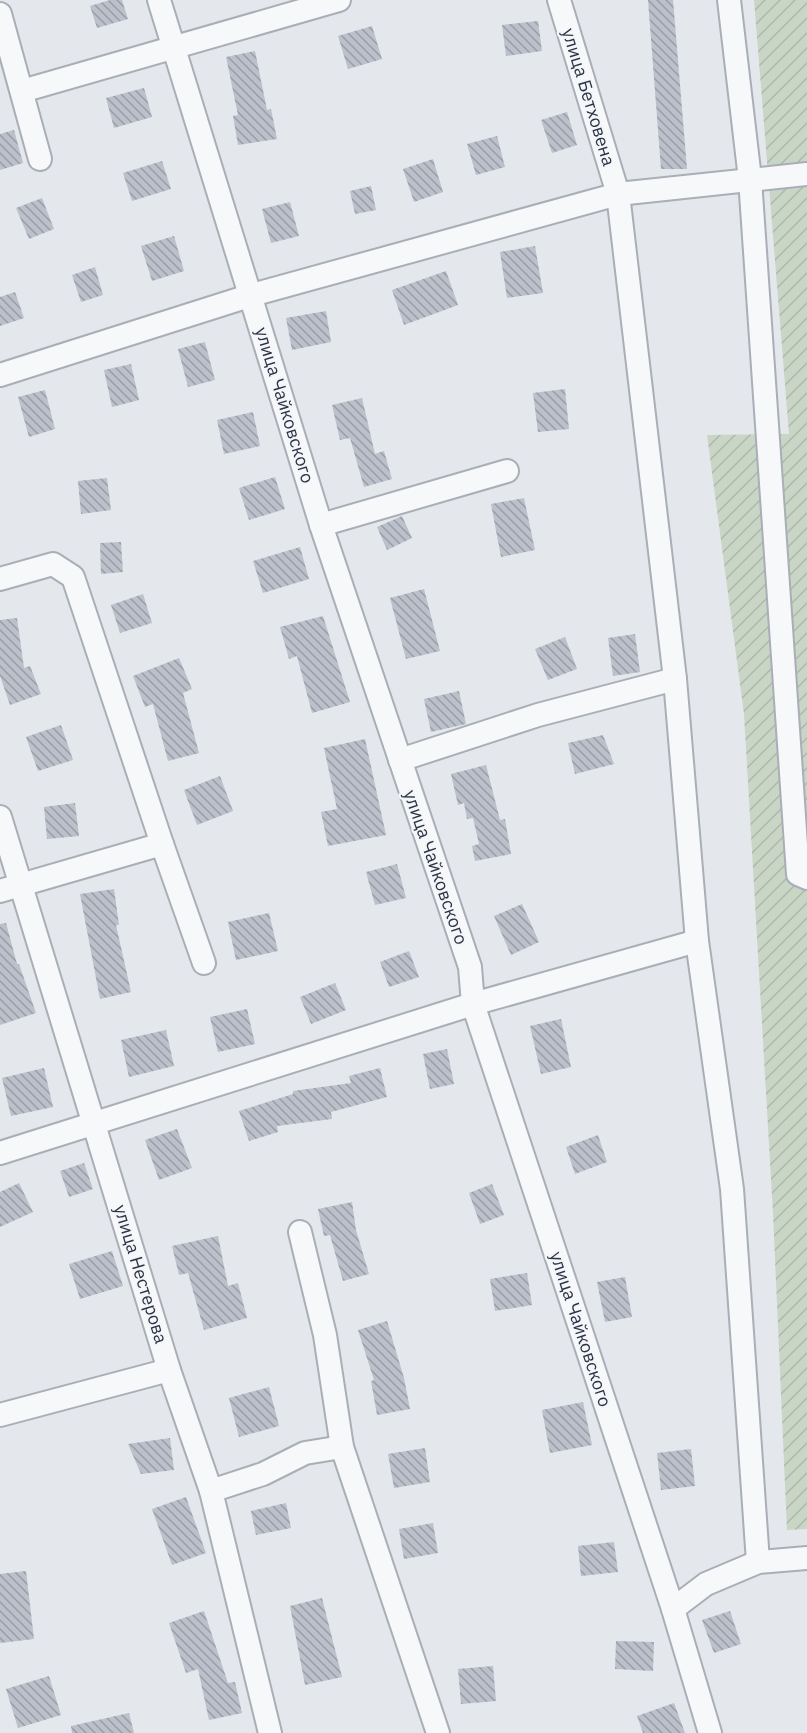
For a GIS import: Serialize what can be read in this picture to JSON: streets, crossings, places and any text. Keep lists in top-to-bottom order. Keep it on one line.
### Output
{"streets":{"street":["улица Бетховена","улица Чайковского","улица Нестерова"]}}
